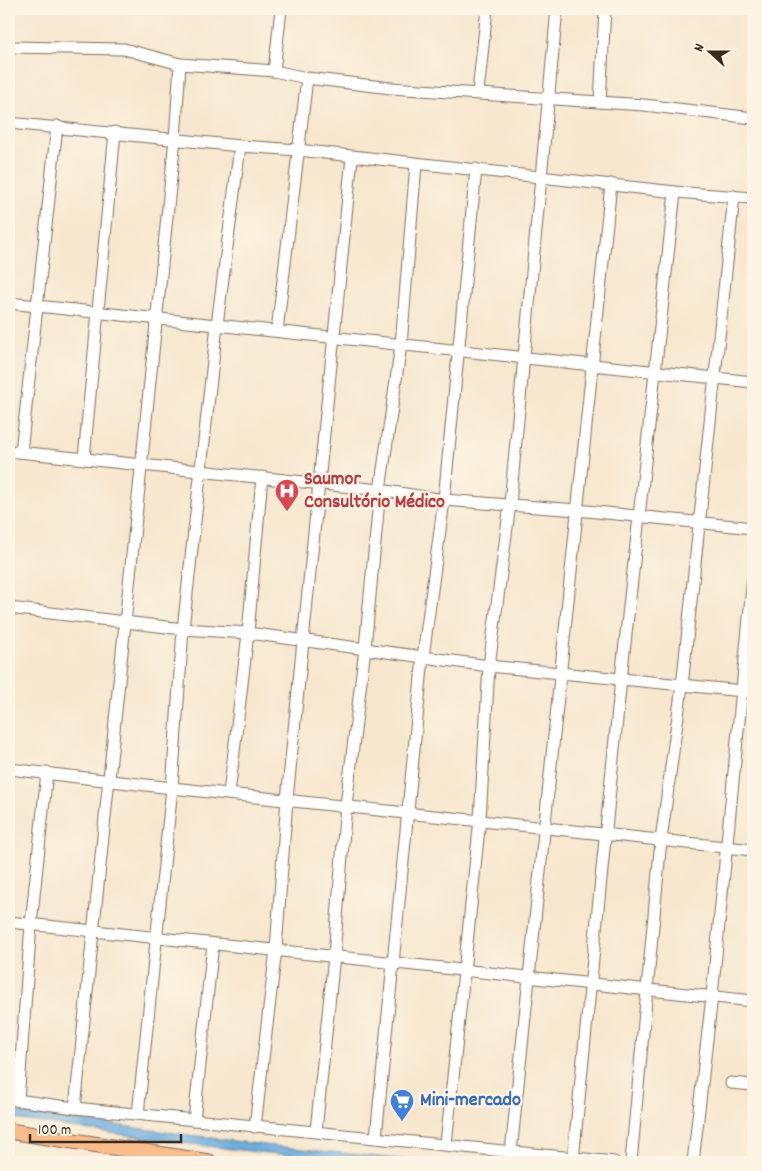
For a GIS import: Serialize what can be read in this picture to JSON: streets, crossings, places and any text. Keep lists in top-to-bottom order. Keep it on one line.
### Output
{"places":{"hospital":["Saumor Consultório Médico"],"supermarket":["Mini-mercado"]},"scale_bar":"100 m","north":"left"}
